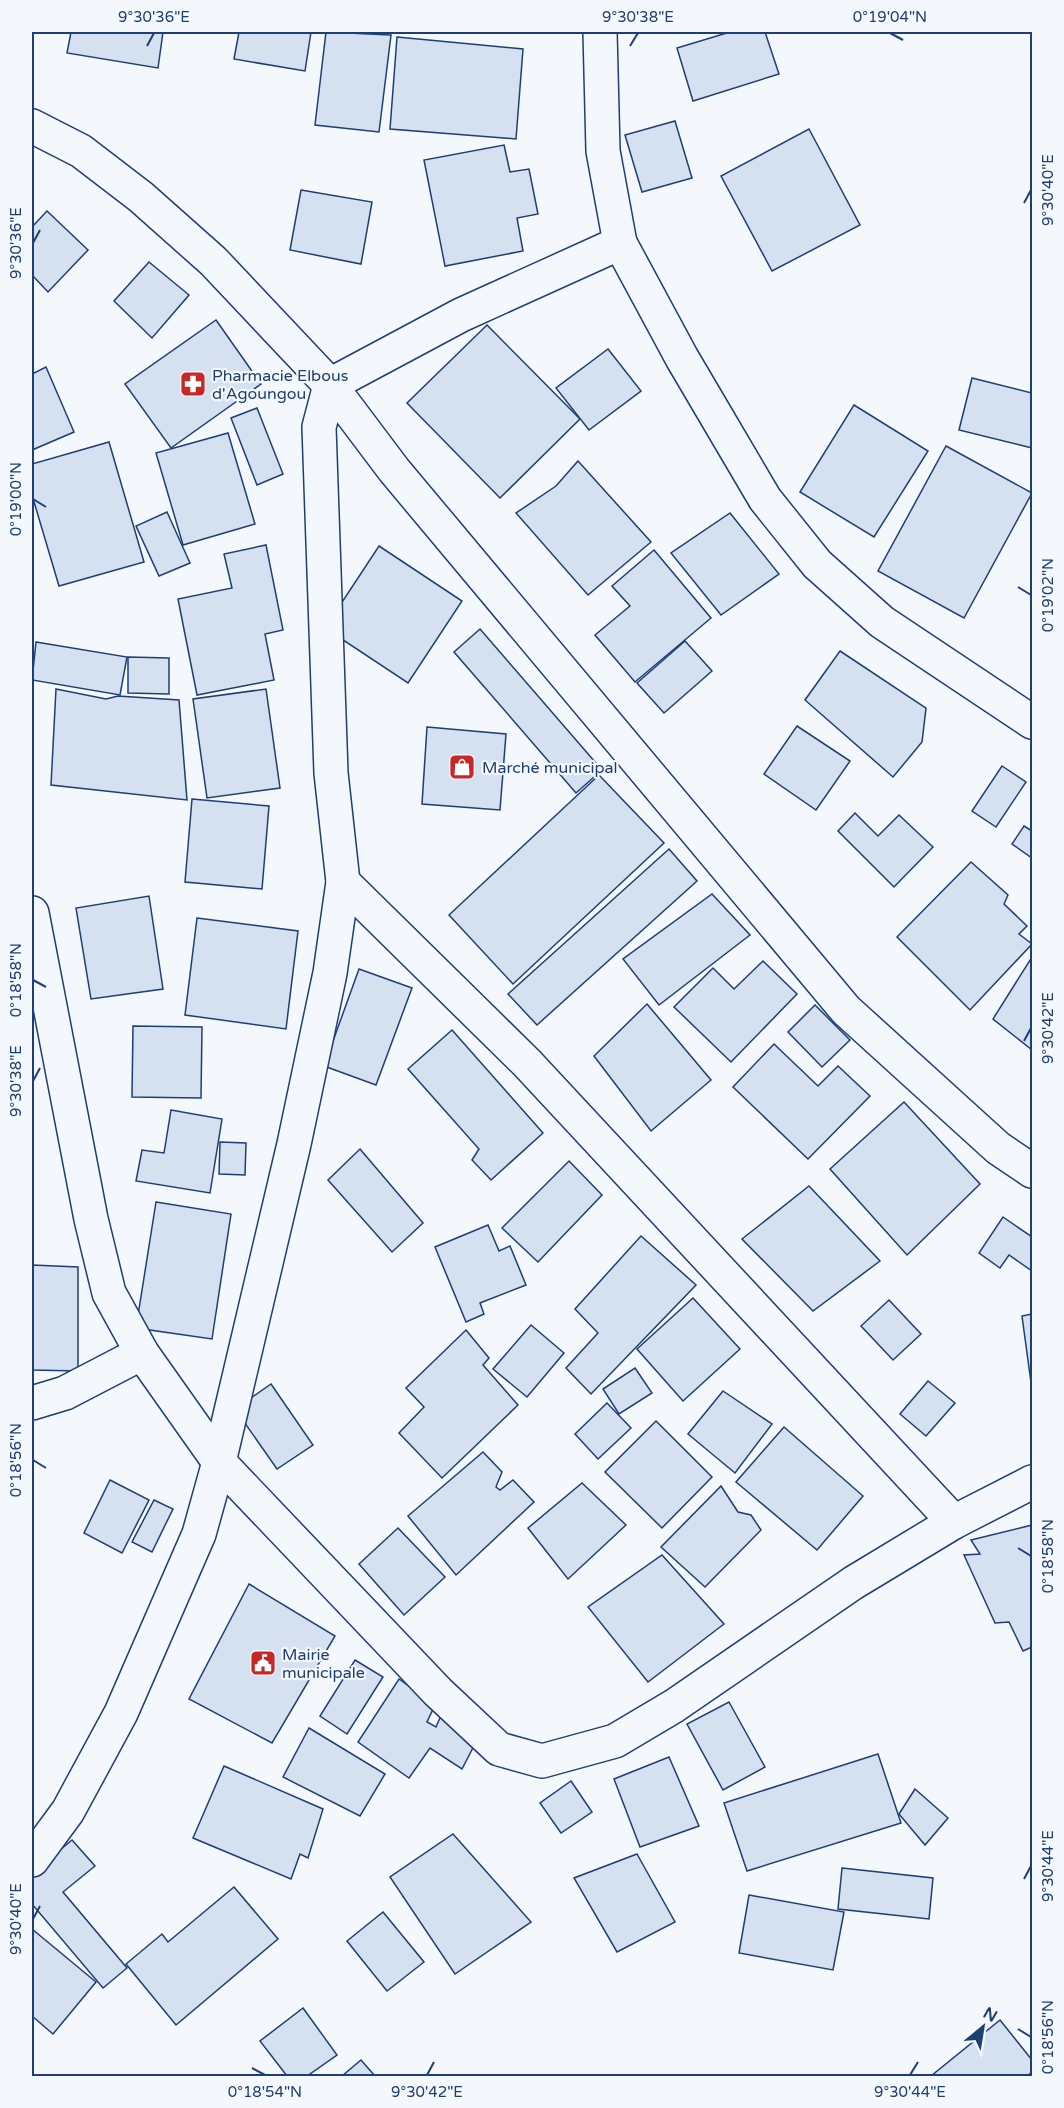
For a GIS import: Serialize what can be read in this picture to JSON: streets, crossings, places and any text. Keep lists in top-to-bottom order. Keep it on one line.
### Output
{"places":{"pharmacy":["Pharmacie Elbous d'Agoungou"],"shop":["Marché municipal"],"public building":["Mairie municipale"]},"north":"top right","coordinates":["9°30'36\"E","9°30'38\"E","0°19'04\"N","9°30'40\"E","0°19'00\"N","0°19'02\"N","0°18'58\"N","9°30'42\"E","0°18'56\"N","9°30'44\"E","0°18'54\"N"]}
